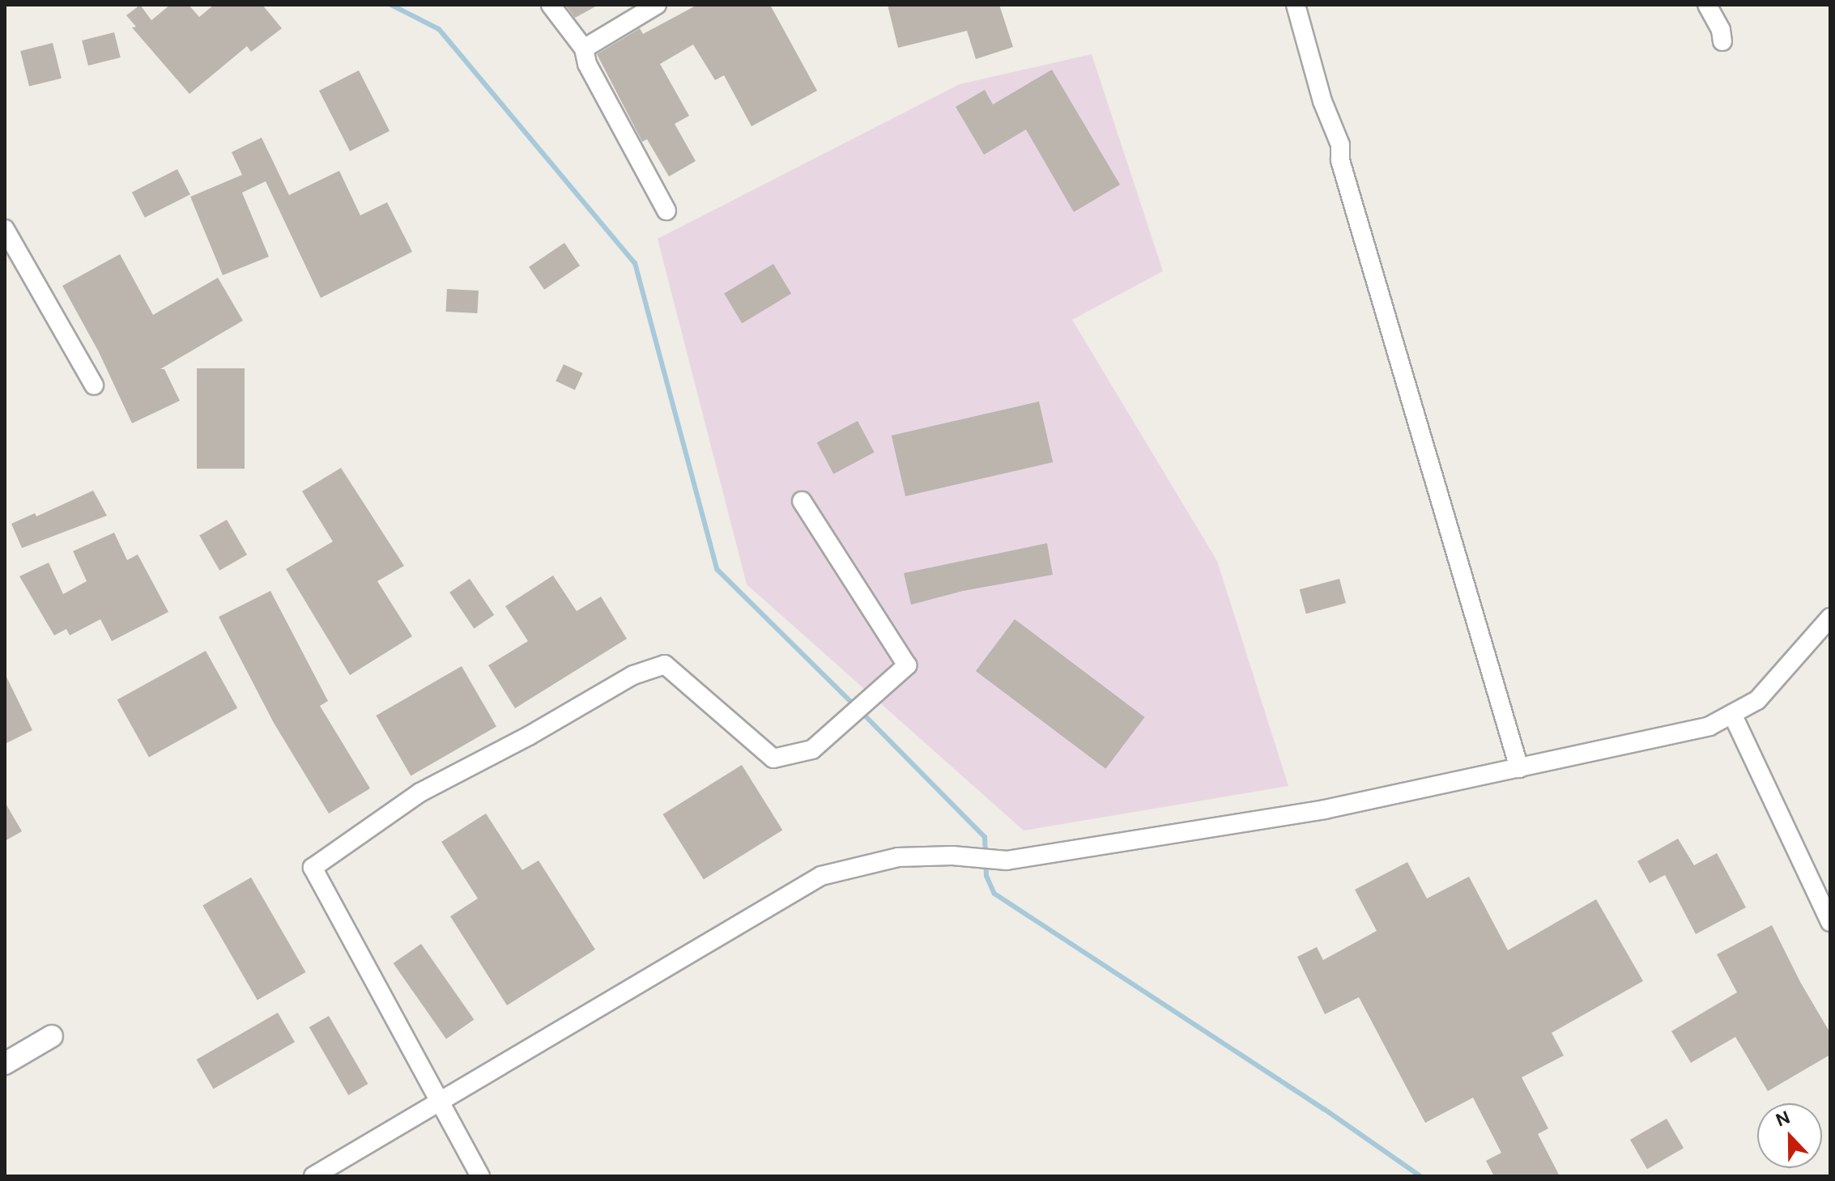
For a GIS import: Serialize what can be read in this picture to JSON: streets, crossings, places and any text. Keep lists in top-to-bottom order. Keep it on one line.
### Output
{"north":"top"}
